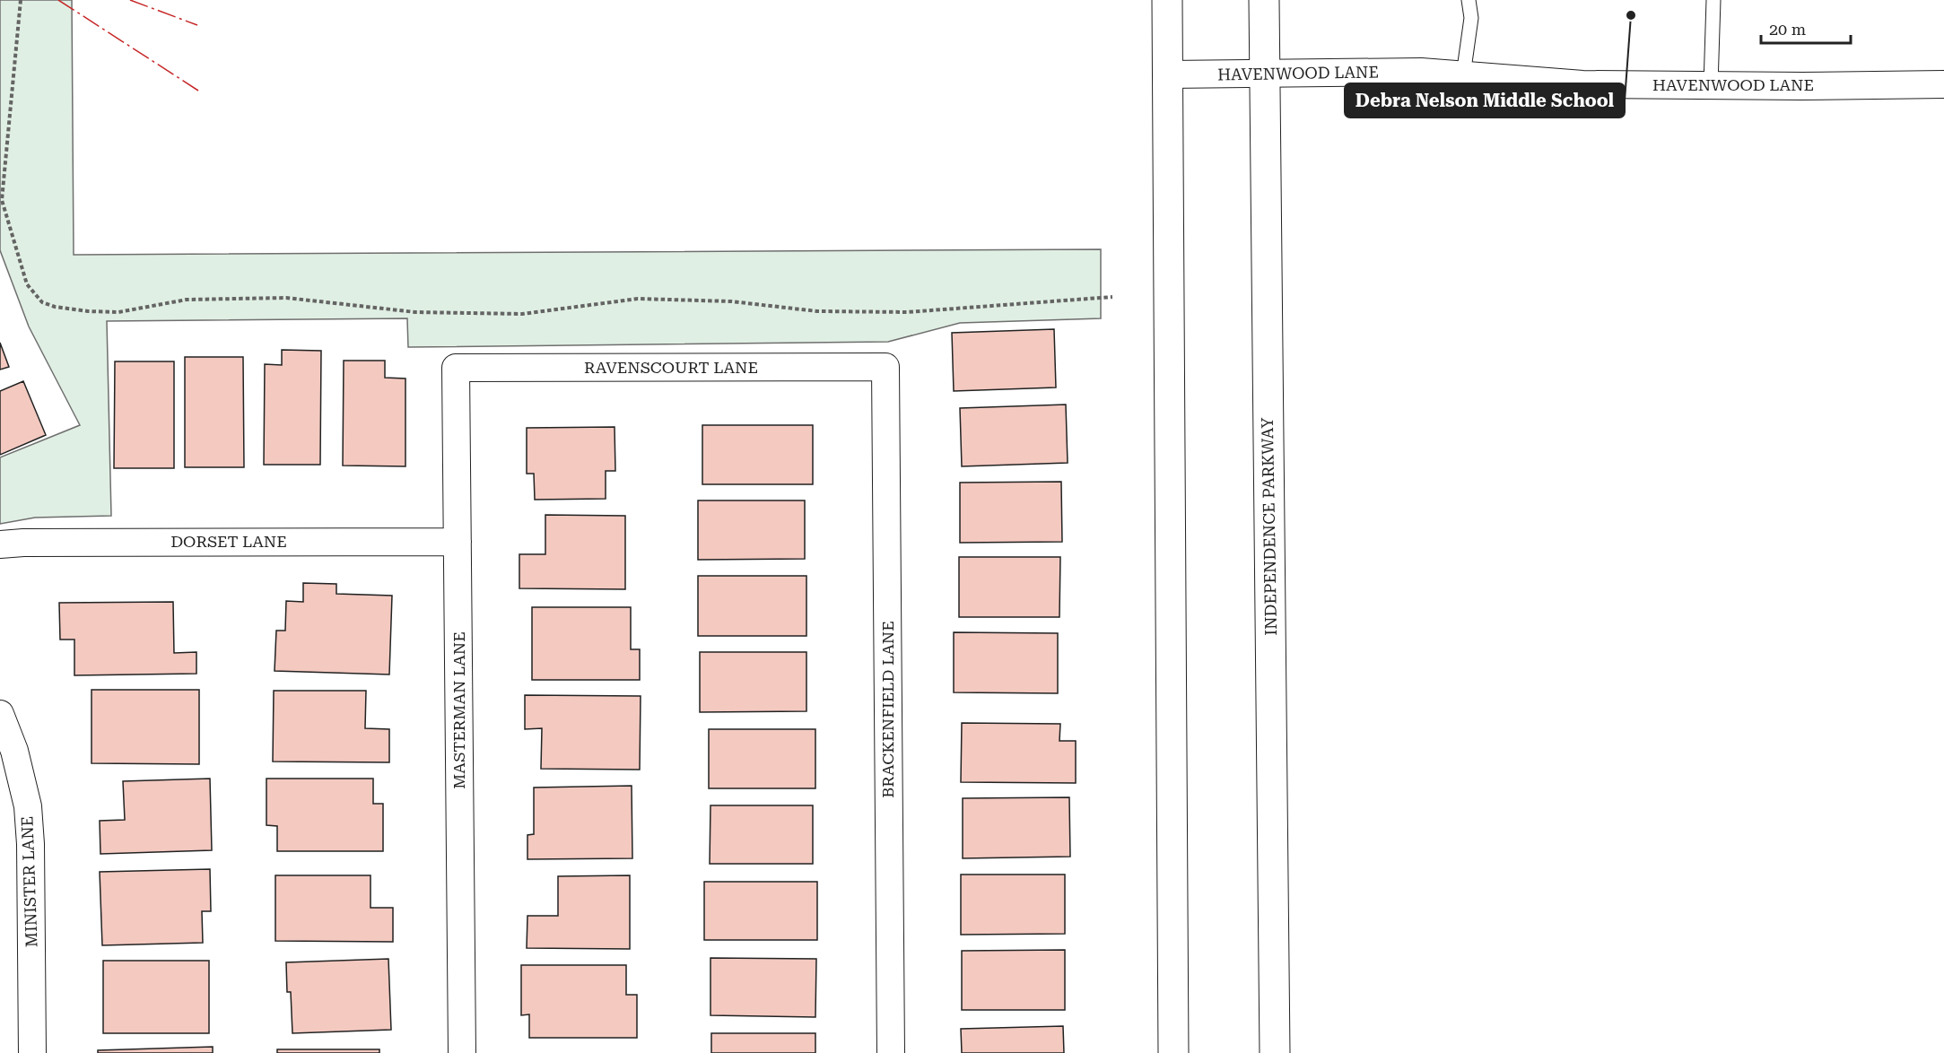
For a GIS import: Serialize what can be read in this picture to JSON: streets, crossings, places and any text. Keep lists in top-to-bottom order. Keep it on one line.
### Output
{"streets":{"main road":["INDEPENDENCE PARKWAY"],"street":["HAVENWOOD LANE","RAVENSCOURT LANE","DORSET LANE","BRACKENFIELD LANE","MASTERMAN LANE","MINISTER LANE"]},"crossings":[["HAVENWOOD LANE","INDEPENDENCE PARKWAY"],["RAVENSCOURT LANE","BRACKENFIELD LANE"],["RAVENSCOURT LANE","MASTERMAN LANE"],["DORSET LANE","MASTERMAN LANE"]],"places":["Debra Nelson Middle School"],"scale_bar":"20 m"}
